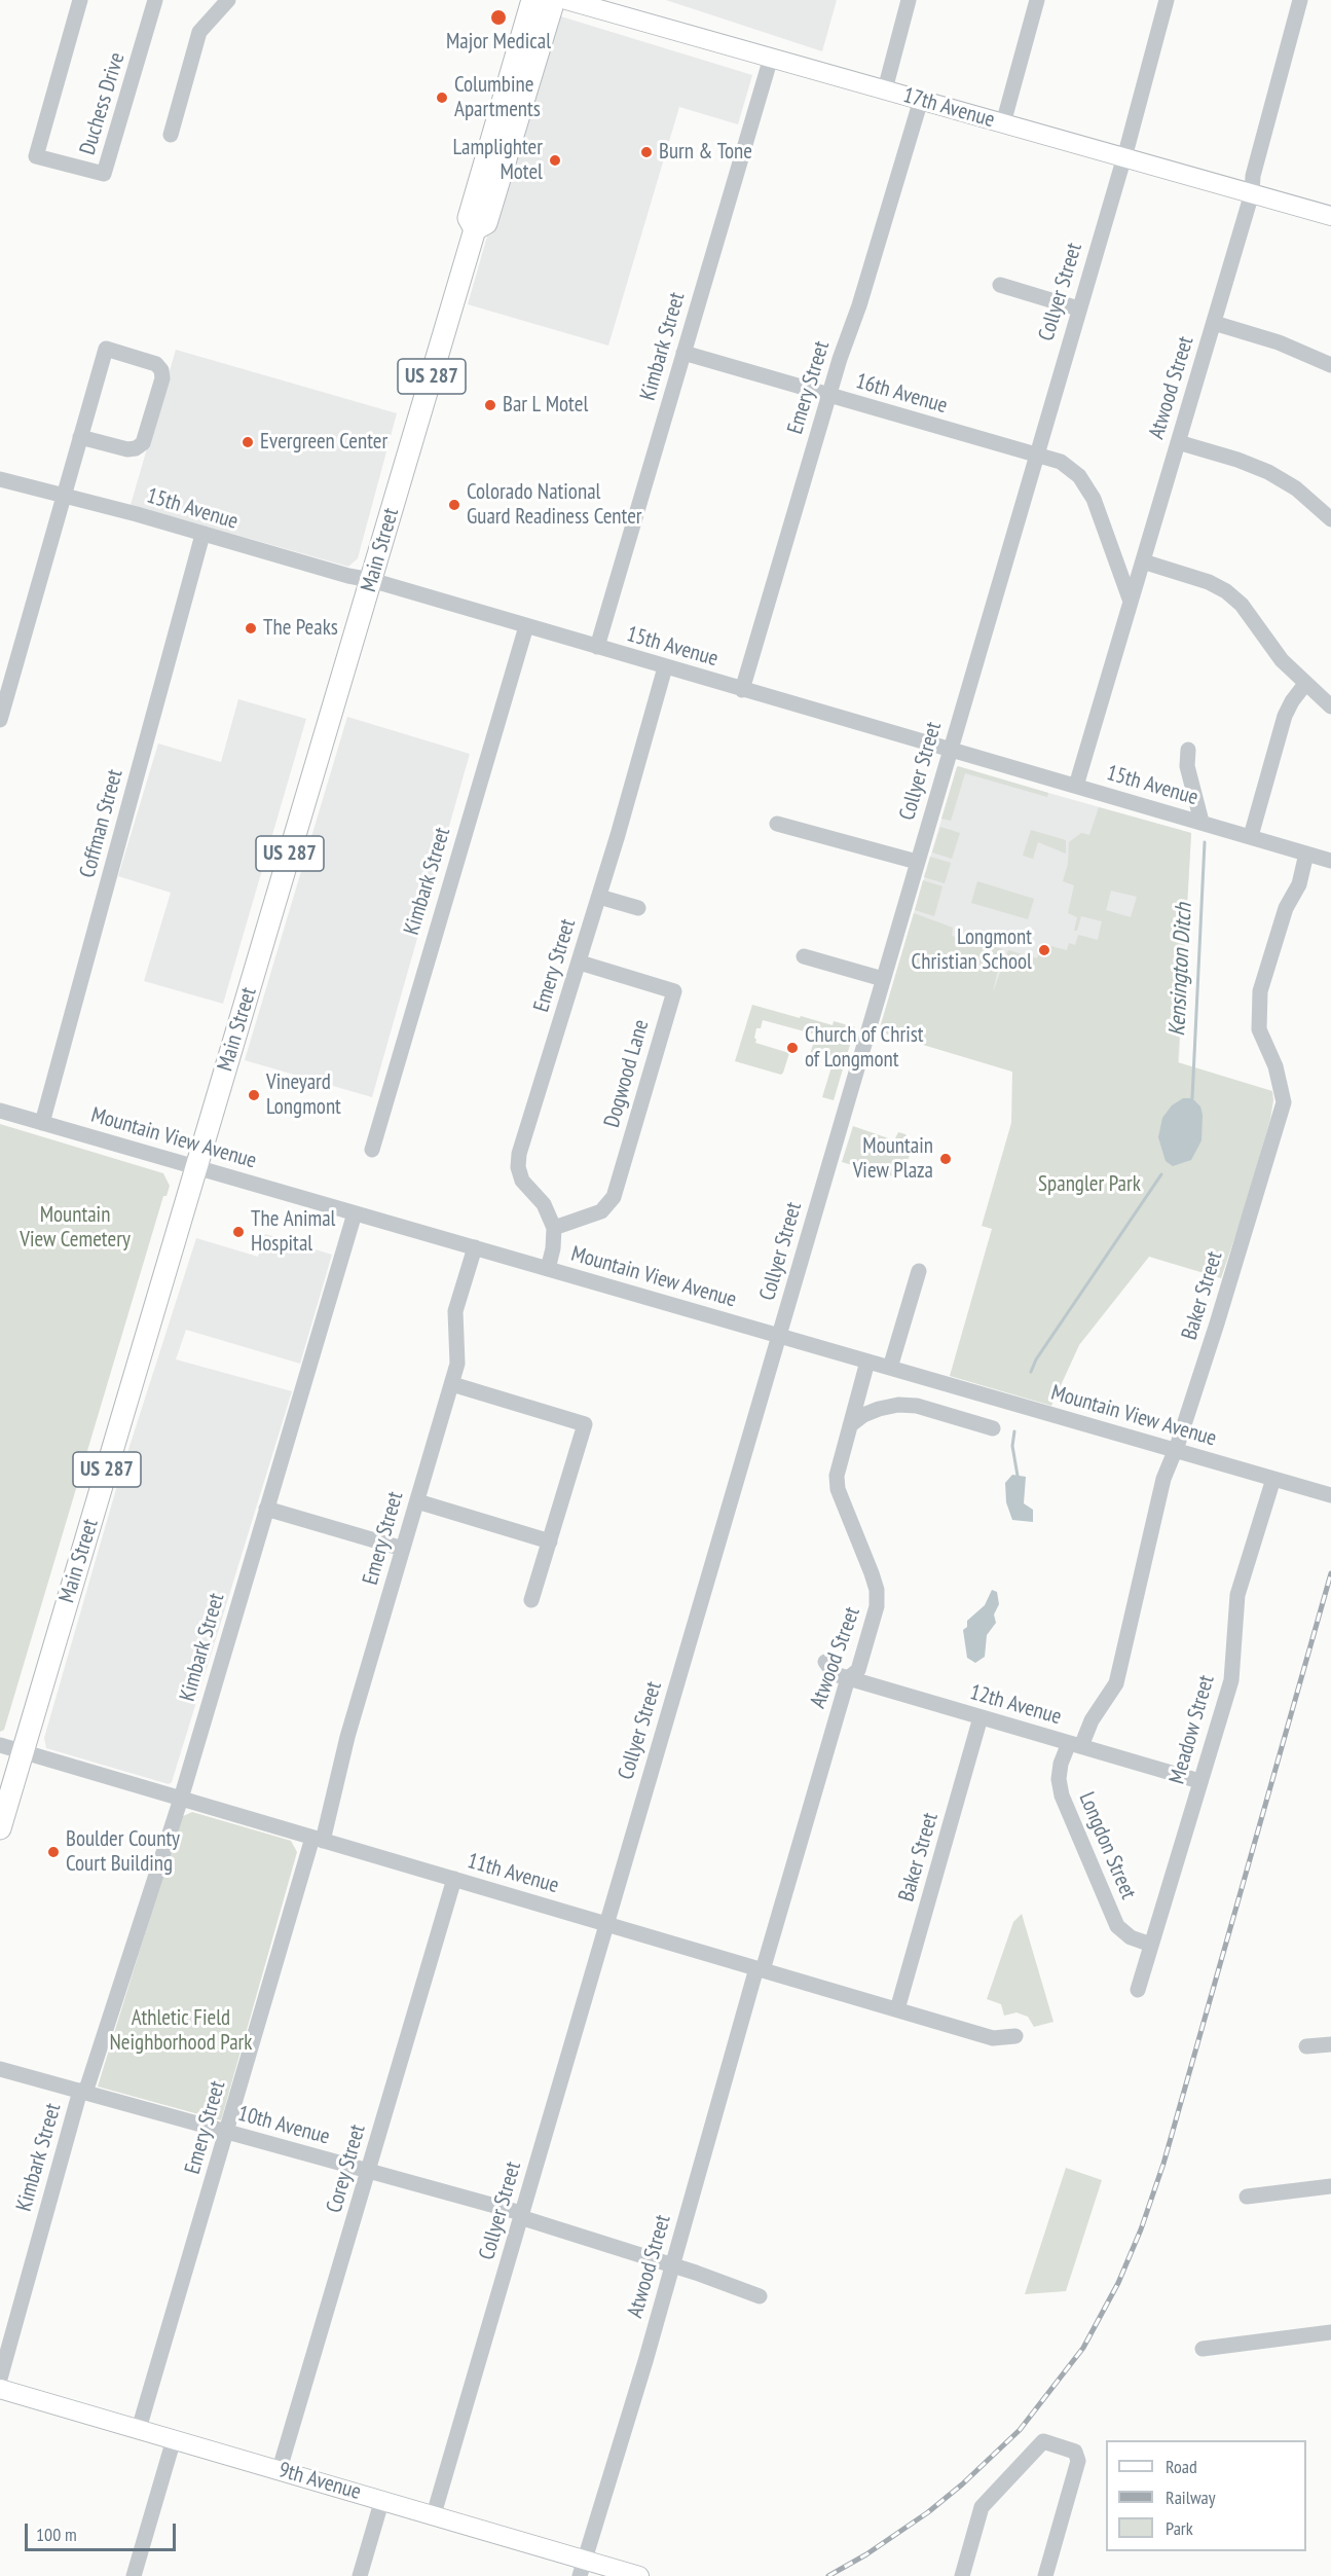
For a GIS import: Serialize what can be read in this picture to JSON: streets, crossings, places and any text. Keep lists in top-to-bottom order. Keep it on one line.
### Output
{"streets":{"highway":["US 287","Main Street"],"main road":["17th Avenue","9th Avenue"],"street":["Duchess Drive","Collyer Street","Kimbark Street","Emery Street","Atwood Street","16th Avenue","15th Avenue","Coffman Street","Dogwood Lane","Mountain View Avenue","Baker Street","12th Avenue","Meadow Street","Longdon Street","11th Avenue","10th Avenue","Corey Street"]},"crossings":[["17th Avenue","Collyer Street"],["17th Avenue","Kimbark Street"],["17th Avenue","Emery Street"],["17th Avenue","Atwood Street"],["Collyer Street","16th Avenue"],["Collyer Street","15th Avenue"],["Collyer Street","Mountain View Avenue"],["Collyer Street","11th Avenue"],["Collyer Street","10th Avenue"],["Collyer Street","9th Avenue"],["Kimbark Street","16th Avenue"],["Kimbark Street","15th Avenue"],["Kimbark Street","Mountain View Avenue"],["Kimbark Street","11th Avenue"],["Kimbark Street","10th Avenue"],["Kimbark Street","9th Avenue"],["Emery Street","16th Avenue"],["Emery Street","15th Avenue"],["Emery Street","Dogwood Lane"],["Emery Street","Mountain View Avenue"],["Emery Street","11th Avenue"],["Emery Street","10th Avenue"],["Emery Street","9th Avenue"],["Atwood Street","16th Avenue"],["Atwood Street","15th Avenue"],["Atwood Street","Mountain View Avenue"],["Atwood Street","12th Avenue"],["Atwood Street","11th Avenue"],["Atwood Street","10th Avenue"],["Atwood Street","9th Avenue"],["15th Avenue","Main Street"],["15th Avenue","Coffman Street"],["15th Avenue","Baker Street"],["Main Street","Mountain View Avenue"],["Main Street","11th Avenue"],["Coffman Street","Mountain View Avenue"],["Mountain View Avenue","Baker Street"],["Mountain View Avenue","Meadow Street"],["Baker Street","12th Avenue"],["Baker Street","Longdon Street"],["Baker Street","11th Avenue"],["12th Avenue","Meadow Street"],["12th Avenue","Longdon Street"],["Meadow Street","Longdon Street"],["11th Avenue","Corey Street"],["10th Avenue","Corey Street"],["Corey Street","9th Avenue"]],"water":["Kensington Ditch"],"parks":["Spangler Park","Mountain View Cemetery","Athletic Field Neighborhood Park"],"places":["Major Medical","Columbine Apartments","Burn & Tone","Lamplighter Motel","Bar L Motel","Evergreen Center","Colorado National Guard Readiness Center","The Peaks","Longmont Christian School","Church of Christ of Longmont","Vineyard Longmont","Mountain View Plaza","The Animal Hospital","Boulder County Court Building"],"legend":["Road","Railway","Park"],"scale_bar":"100 m"}
